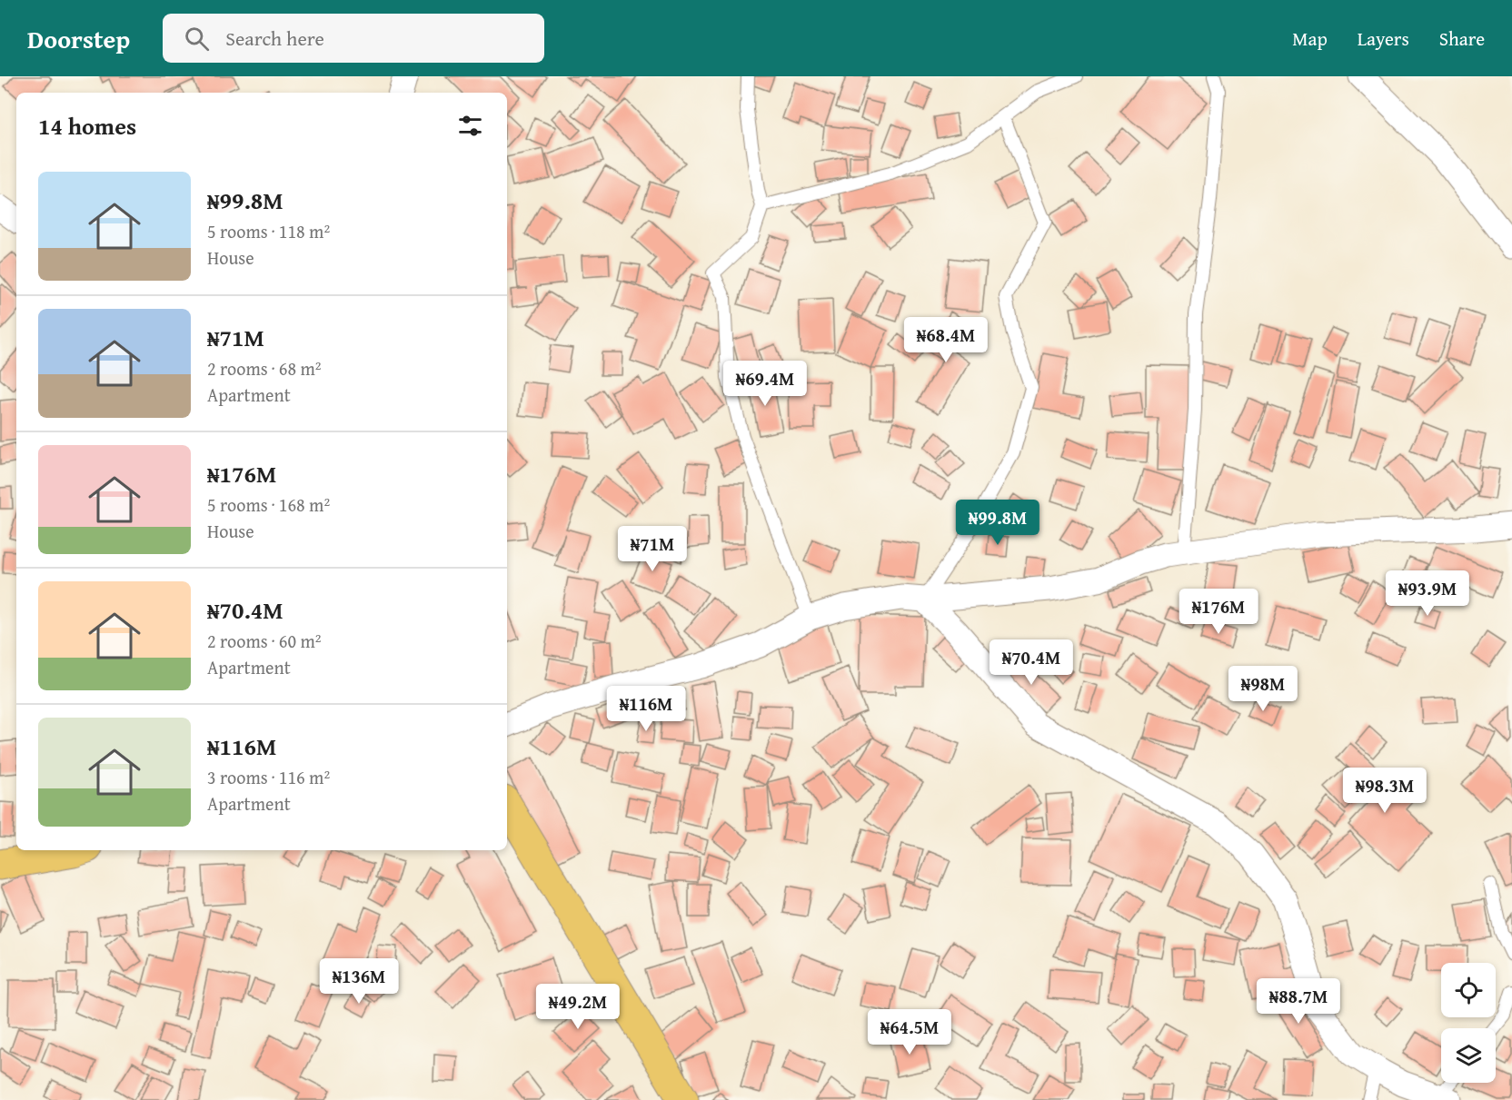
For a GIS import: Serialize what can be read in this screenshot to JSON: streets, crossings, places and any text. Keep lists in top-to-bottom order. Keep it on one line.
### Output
{"page":{"header":"Doorstep","search":"Search here","nav":["Map","Layers","Share"],"heading":"14 homes","list":[{"name":"₦99.8M","note":"5 rooms · 118 m² · House"},{"name":"₦71M","note":"2 rooms · 68 m² · Apartment"},{"name":"₦176M","note":"5 rooms · 168 m² · House"},{"name":"₦70.4M","note":"2 rooms · 60 m² · Apartment"},{"name":"₦116M","note":"3 rooms · 116 m² · Apartment"}],"price":["₦68.4M","₦69.4M","₦99.8M","₦71M","₦93.9M","₦176M","₦70.4M","₦98M","₦116M","₦98.3M","₦136M","₦88.7M","₦49.2M","₦64.5M"]}}
